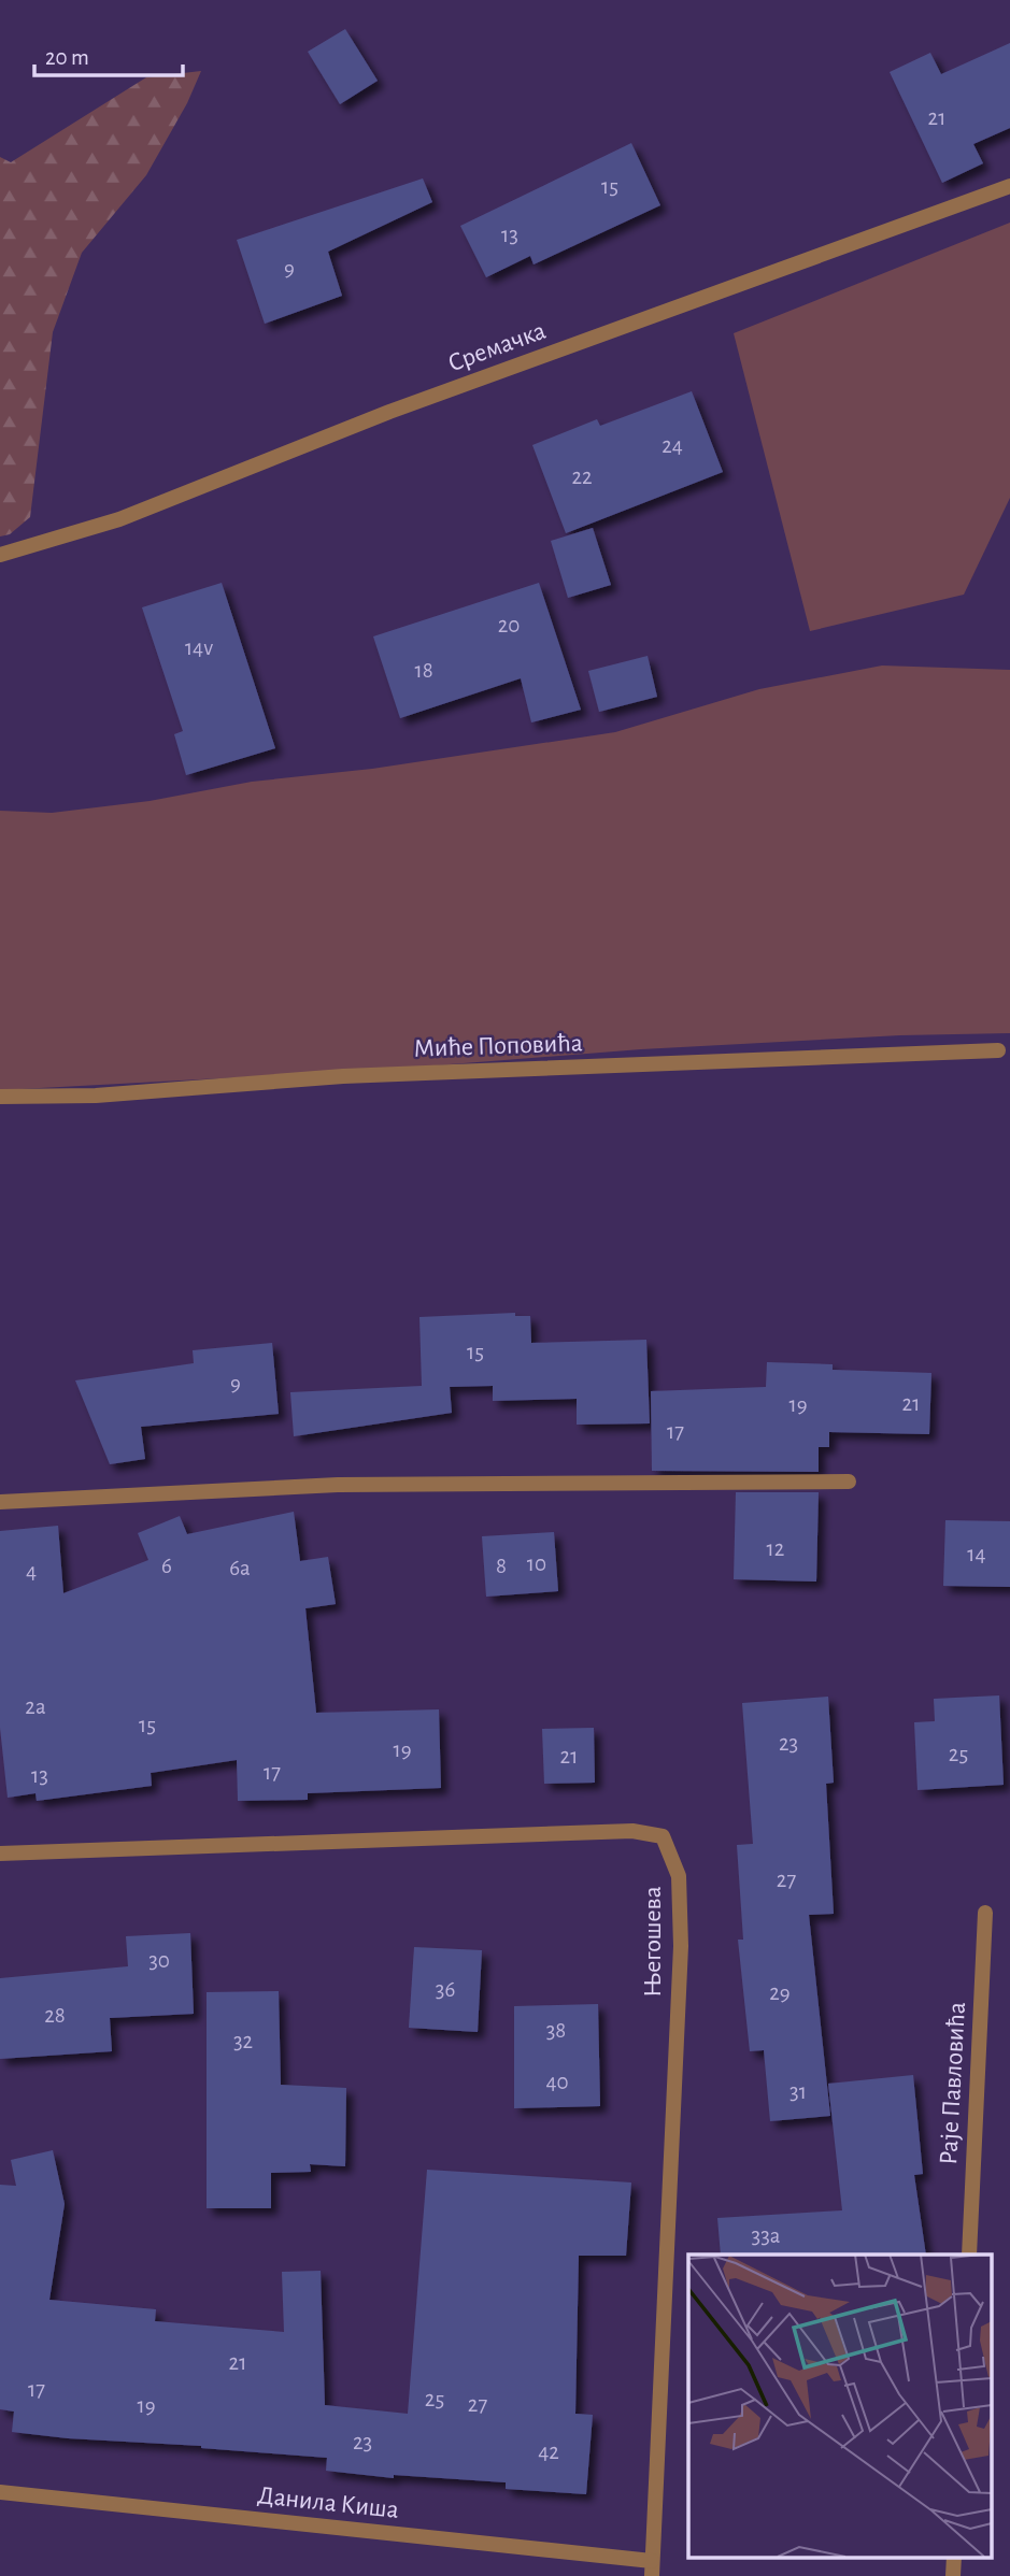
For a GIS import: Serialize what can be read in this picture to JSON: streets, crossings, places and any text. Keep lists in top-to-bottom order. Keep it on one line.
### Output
{"streets":{"street":["Сремачка","Миће Поповића","Његошева","Раје Павловића","Данила Киша"]},"crossings":[["Његошева","Данила Киша"]],"house_numbers":["21","15","13","9","24","22","20","14v","18","15","9","21","19","17","12","14","10","6","8","6a","4","2a","15","23","19","25","21","17","13","27","30","36","29","28","38","32","40","31","33a","21","17","25","27","19","23","42"],"scale_bar":"20 m"}
